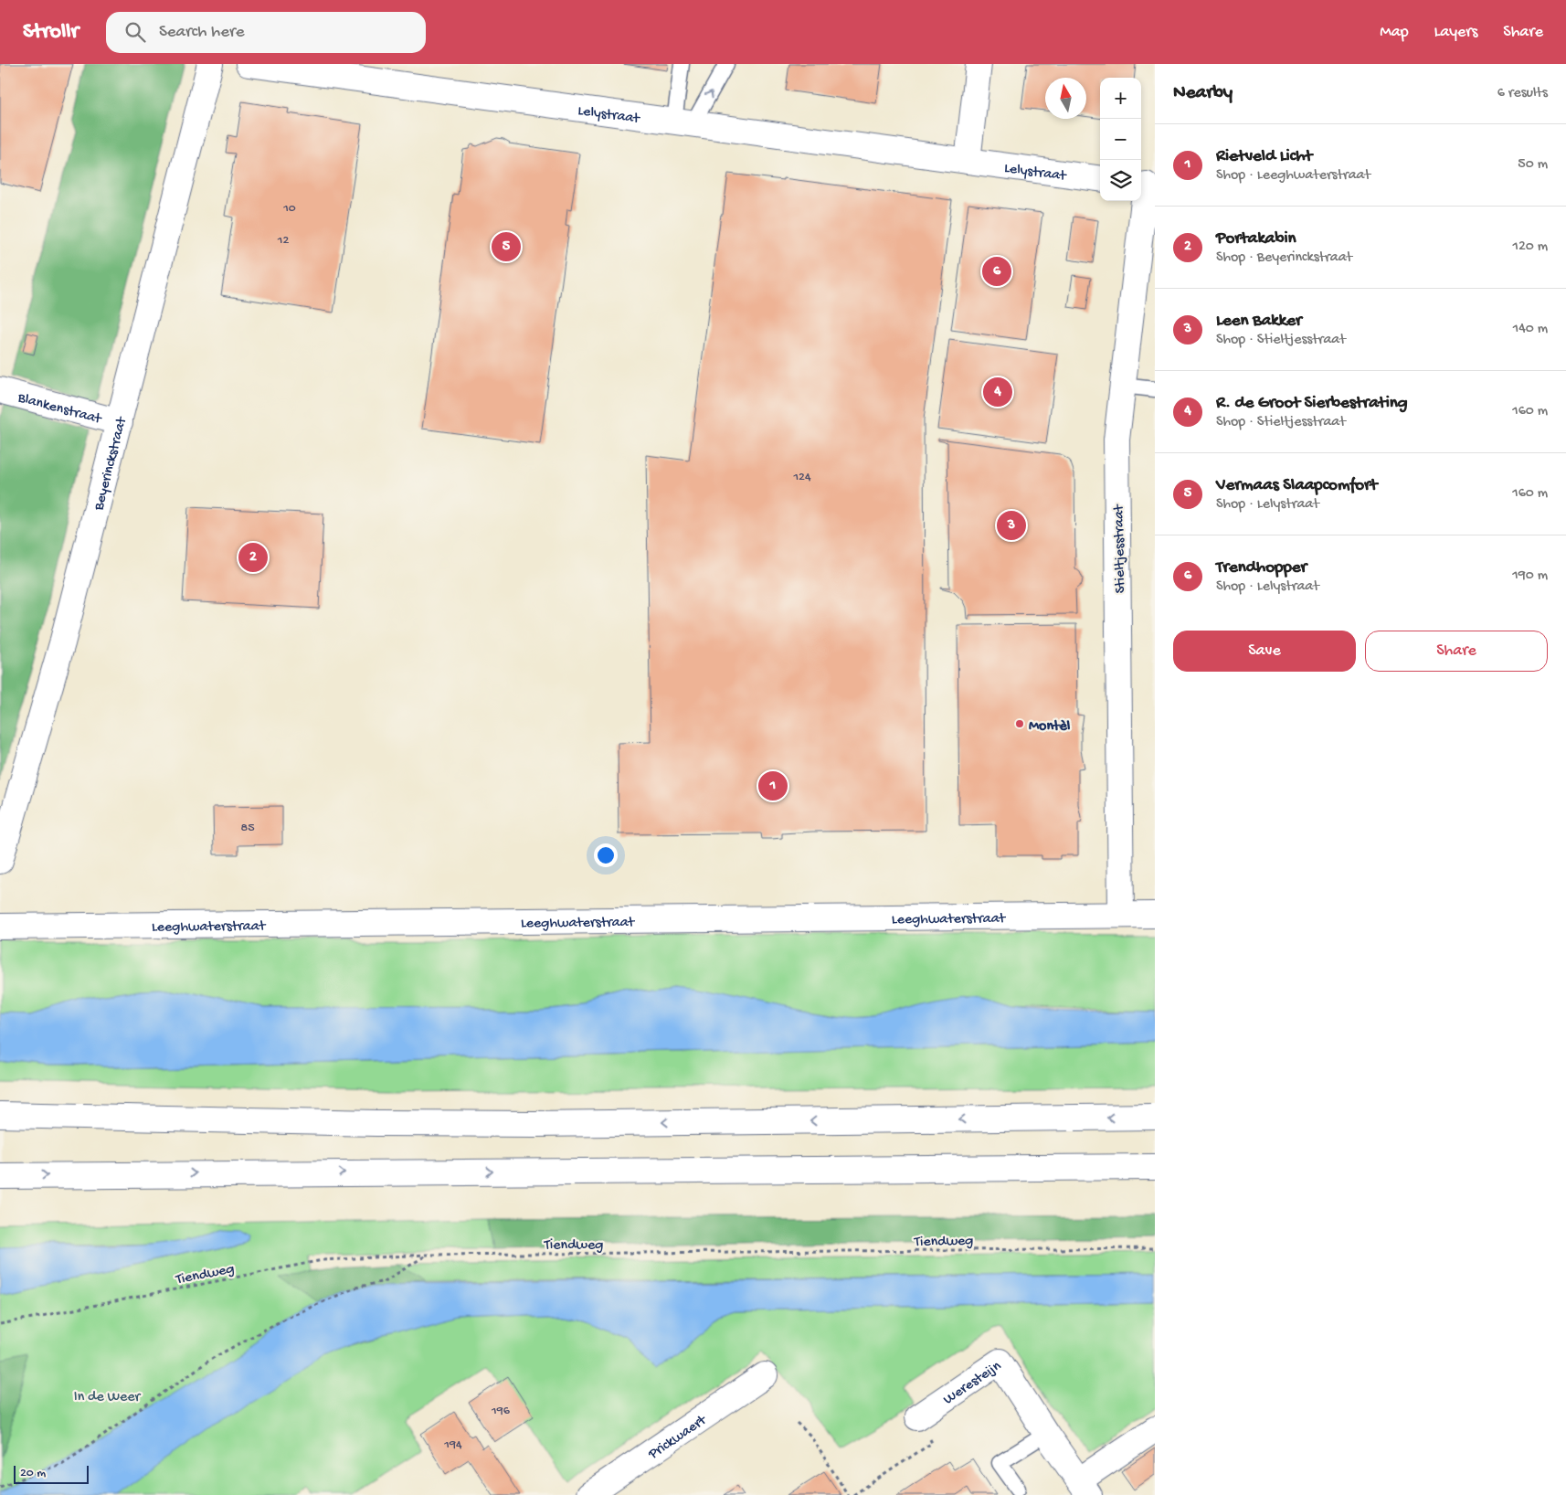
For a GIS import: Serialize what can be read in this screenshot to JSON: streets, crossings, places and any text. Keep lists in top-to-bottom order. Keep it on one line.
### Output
{"streets":{"main road":["Lelystraat","Blankenstraat","Beyerinckstraat","Stieltjesstraat","Leeghwaterstraat","Weresteijn","Prickwaert"],"path":["Tiendweg"]},"crossings":[["Blankenstraat","Beyerinckstraat"],["Stieltjesstraat","Leeghwaterstraat"]],"parks":["In de Weer"],"places":["Montèl"],"house_numbers":["10","12","124","85","196","194"],"scale_bar":"20 m","north":"top","page":{"header":"Strollr","search":"Search here","nav":["Map","Layers","Share"],"heading":["Nearby","6 results"],"map_buttons":["+","−"],"list":[{"mark":"1","name":"Rietveld Licht","note":"Shop · Leeghwaterstraat","value":"50 m"},{"mark":"2","name":"Portakabin","note":"Shop · Beyerinckstraat","value":"120 m"},{"mark":"3","name":"Leen Bakker","note":"Shop · Stieltjesstraat","value":"140 m"},{"mark":"4","name":"R. de Groot Sierbestrating","note":"Shop · Stieltjesstraat","value":"160 m"},{"mark":"5","name":"Vermaas Slaapcomfort","note":"Shop · Lelystraat","value":"160 m"},{"mark":"6","name":"Trendhopper","note":"Shop · Lelystraat","value":"190 m"}],"pins":["5","6","4","3","2","1"],"buttons":["Save","Share"],"scale":"20 m"}}
